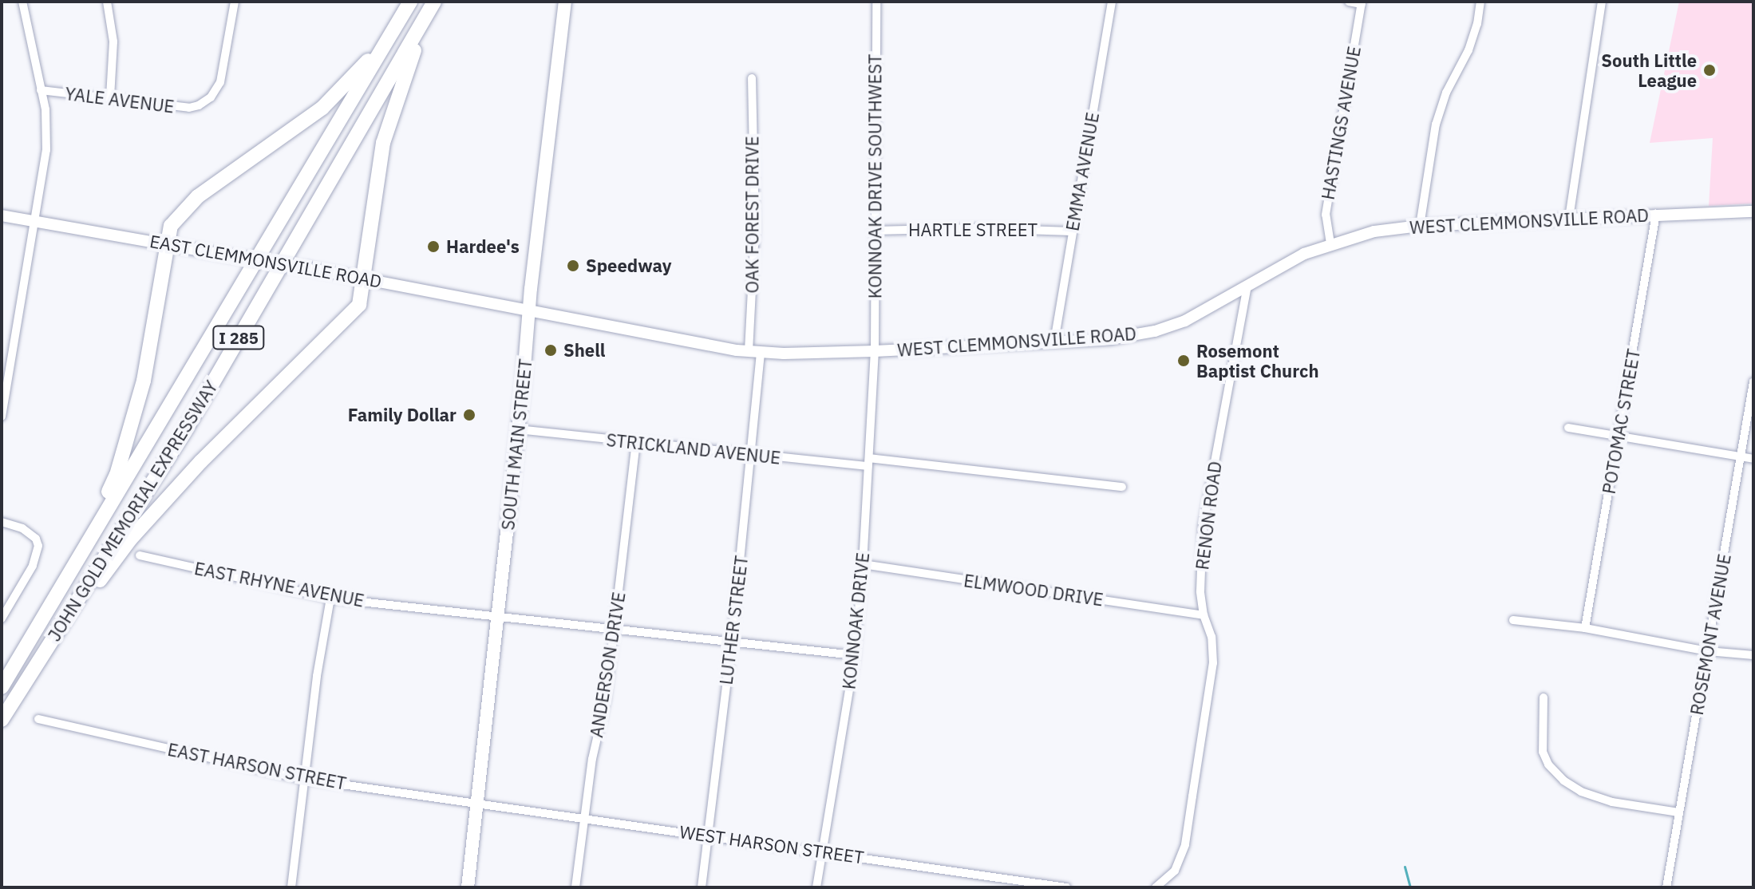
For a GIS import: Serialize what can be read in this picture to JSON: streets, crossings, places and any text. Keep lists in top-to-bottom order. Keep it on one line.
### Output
{"streets":{"highway":["I 285","JOHN GOLD MEMORIAL EXPRESSWAY"],"main road":["WEST CLEMMONSVILLE ROAD","EAST CLEMMONSVILLE ROAD","SOUTH MAIN STREET"],"street":["YALE AVENUE","HASTINGS AVENUE","EMMA AVENUE","KONNOAK DRIVE SOUTHWEST","OAK FOREST DRIVE","HARTLE STREET","POTOMAC STREET","STRICKLAND AVENUE","RENON ROAD","EAST RHYNE AVENUE","ELMWOOD DRIVE","LUTHER STREET","KONNOAK DRIVE","ROSEMONT AVENUE","ANDERSON DRIVE","EAST HARSON STREET","WEST HARSON STREET"]},"crossings":[["HASTINGS AVENUE","WEST CLEMMONSVILLE ROAD"],["EMMA AVENUE","WEST CLEMMONSVILLE ROAD"],["EMMA AVENUE","HARTLE STREET"],["KONNOAK DRIVE SOUTHWEST","WEST CLEMMONSVILLE ROAD"],["KONNOAK DRIVE SOUTHWEST","HARTLE STREET"],["KONNOAK DRIVE SOUTHWEST","KONNOAK DRIVE"],["OAK FOREST DRIVE","WEST CLEMMONSVILLE ROAD"],["OAK FOREST DRIVE","LUTHER STREET"],["WEST CLEMMONSVILLE ROAD","EAST CLEMMONSVILLE ROAD"],["WEST CLEMMONSVILLE ROAD","POTOMAC STREET"],["WEST CLEMMONSVILLE ROAD","SOUTH MAIN STREET"],["WEST CLEMMONSVILLE ROAD","RENON ROAD"],["WEST CLEMMONSVILLE ROAD","LUTHER STREET"],["WEST CLEMMONSVILLE ROAD","KONNOAK DRIVE"],["EAST CLEMMONSVILLE ROAD","SOUTH MAIN STREET"],["SOUTH MAIN STREET","STRICKLAND AVENUE"],["SOUTH MAIN STREET","EAST RHYNE AVENUE"],["SOUTH MAIN STREET","EAST HARSON STREET"],["SOUTH MAIN STREET","WEST HARSON STREET"],["STRICKLAND AVENUE","LUTHER STREET"],["STRICKLAND AVENUE","KONNOAK DRIVE"],["STRICKLAND AVENUE","ANDERSON DRIVE"],["RENON ROAD","ELMWOOD DRIVE"],["EAST RHYNE AVENUE","LUTHER STREET"],["EAST RHYNE AVENUE","KONNOAK DRIVE"],["EAST RHYNE AVENUE","ANDERSON DRIVE"],["ELMWOOD DRIVE","KONNOAK DRIVE"],["LUTHER STREET","WEST HARSON STREET"],["KONNOAK DRIVE","WEST HARSON STREET"],["ANDERSON DRIVE","WEST HARSON STREET"],["EAST HARSON STREET","WEST HARSON STREET"]],"places":["South Little League","Hardee's","Speedway","Shell","Rosemont Baptist Church","Family Dollar"]}
